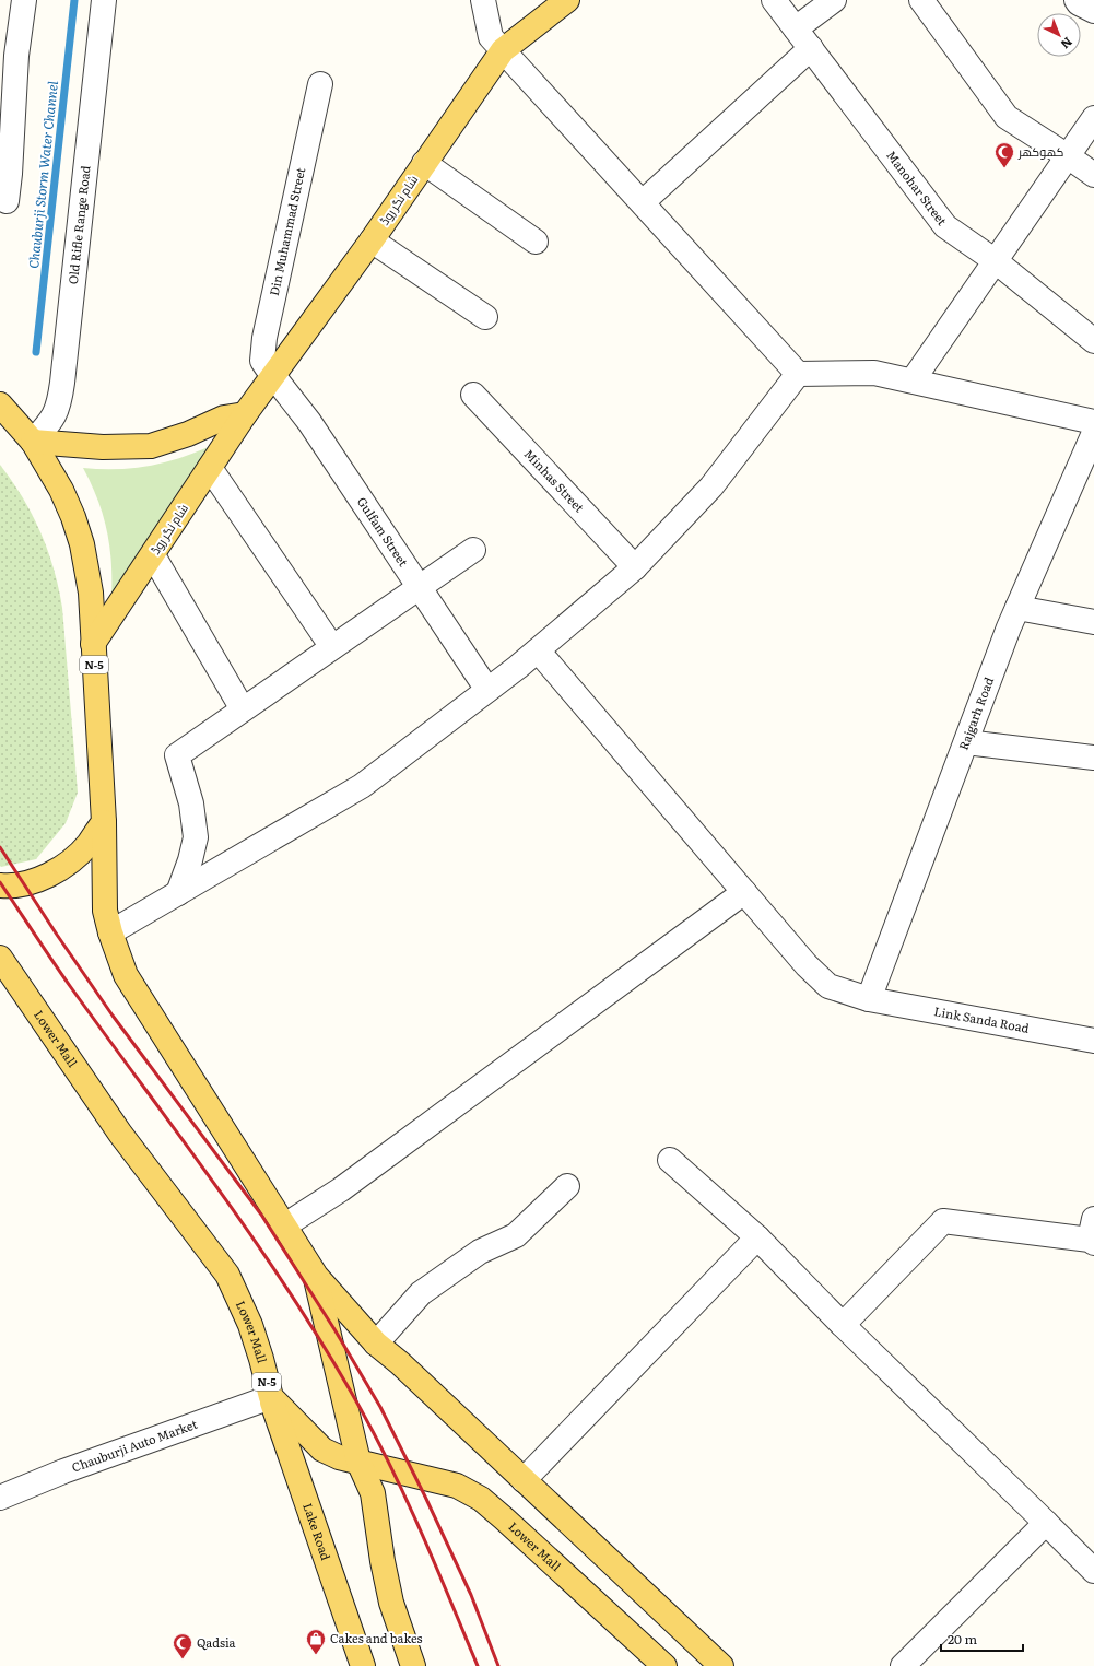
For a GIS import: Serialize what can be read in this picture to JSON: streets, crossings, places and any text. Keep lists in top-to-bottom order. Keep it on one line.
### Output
{"streets":{"main road":["شام نگر روڈ","N-5","Lower Mall","Lake Road"],"street":["Manohar Street","Old Rifle Range Road","Din Muhammad Street","Minhas Street","Gulfam Street","Rajgarh Road","Link Sanda Road","Chauburji Auto Market"]},"crossings":[["شام نگر روڈ","Din Muhammad Street"],["شام نگر روڈ","Gulfam Street"],["شام نگر روڈ","N-5"],["Old Rifle Range Road","N-5"],["Din Muhammad Street","Gulfam Street"],["Rajgarh Road","Link Sanda Road"],["Lower Mall","Chauburji Auto Market"],["Lower Mall","Lake Road"],["Chauburji Auto Market","Lake Road"]],"water":["Chauburji Storm Water Channel"],"places":{"mosque":["کھوکھر","Qadsia"],"shop":["Cakes and bakes"]},"scale_bar":"20 m","north":"bottom right"}
